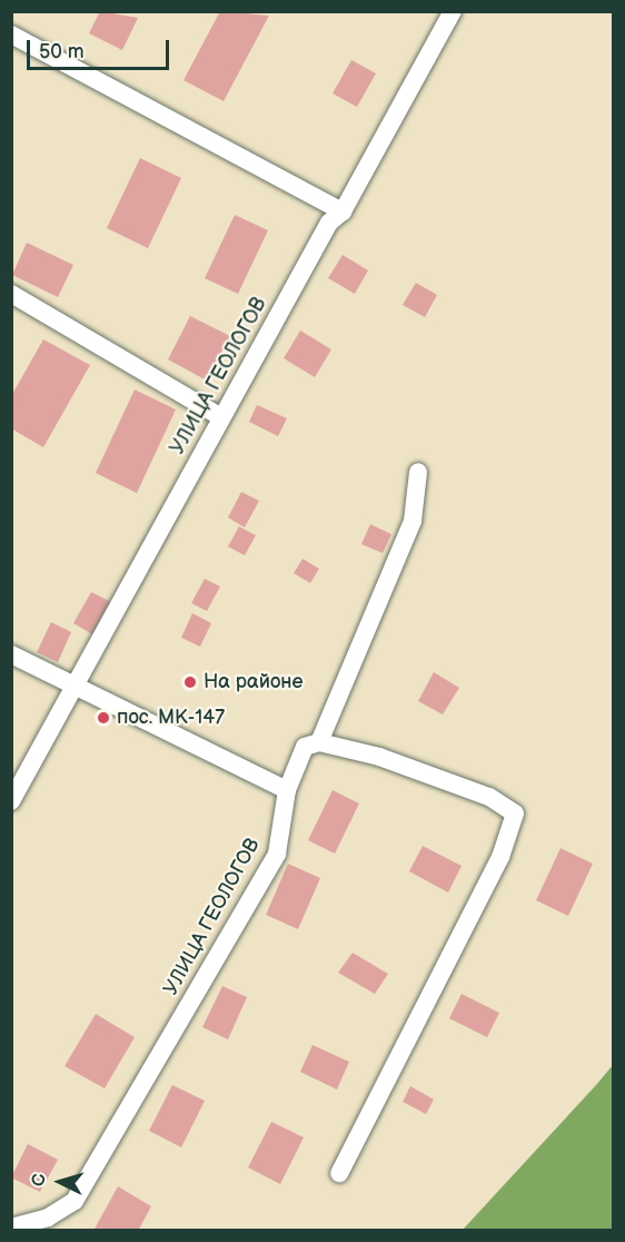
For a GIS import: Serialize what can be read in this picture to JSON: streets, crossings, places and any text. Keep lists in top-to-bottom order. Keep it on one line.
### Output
{"streets":{"street":["УЛИЦА ГЕОЛОГОВ"]},"places":["На районе","пос. МК-147"],"scale_bar":"50 m","north":"left"}
